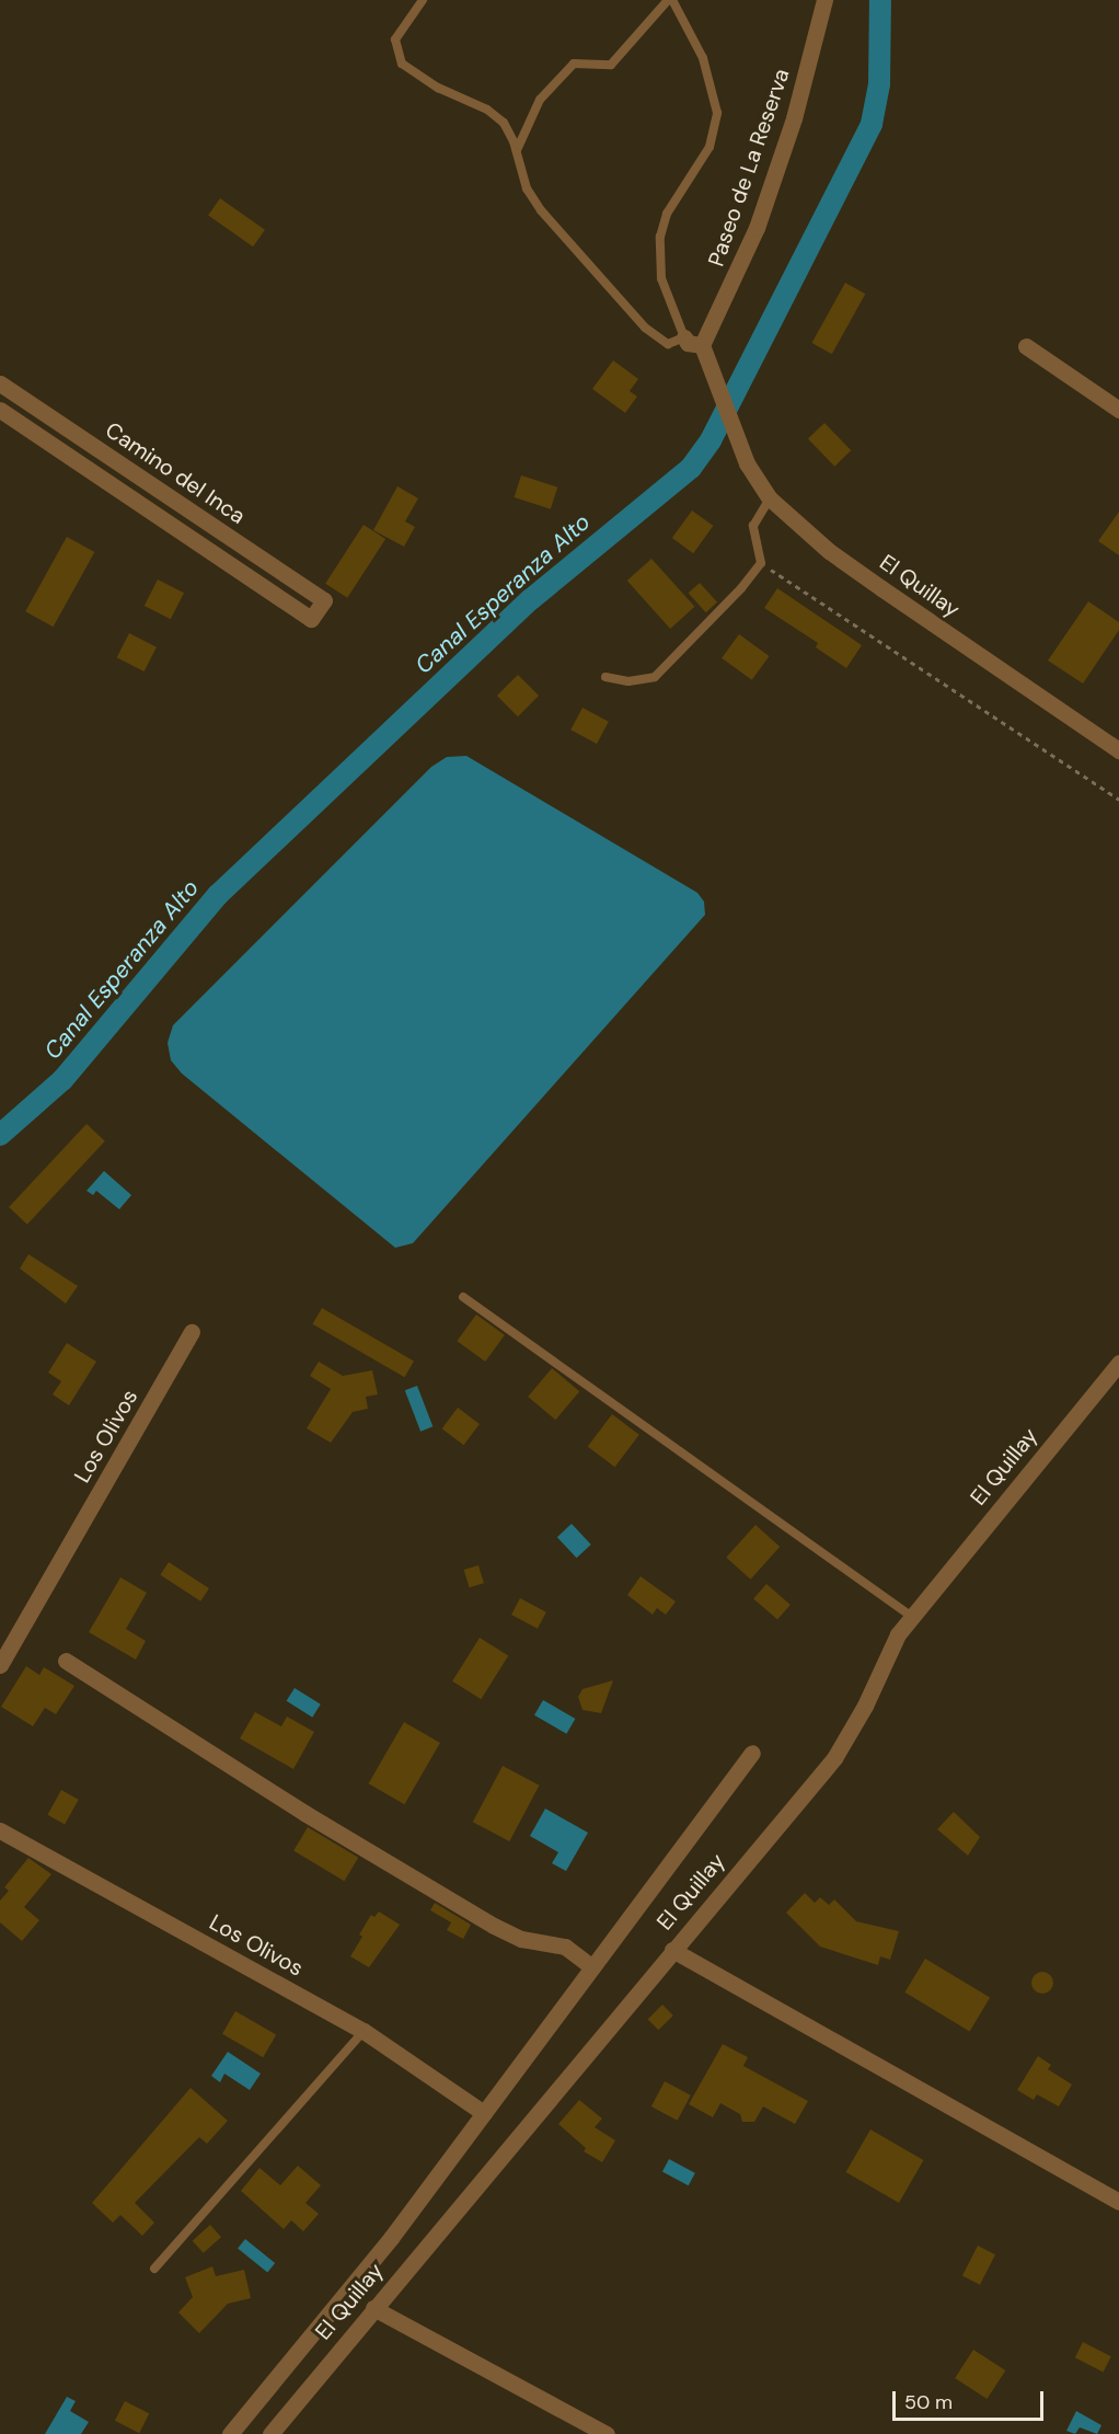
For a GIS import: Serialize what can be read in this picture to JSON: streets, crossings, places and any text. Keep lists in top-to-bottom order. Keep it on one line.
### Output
{"streets":{"street":["Paseo de La Reserva","Camino del Inca","El Quillay","Los Olivos"]},"crossings":[["Paseo de La Reserva","El Quillay"]],"water":["Canal Esperanza Alto"],"scale_bar":"50 m"}
